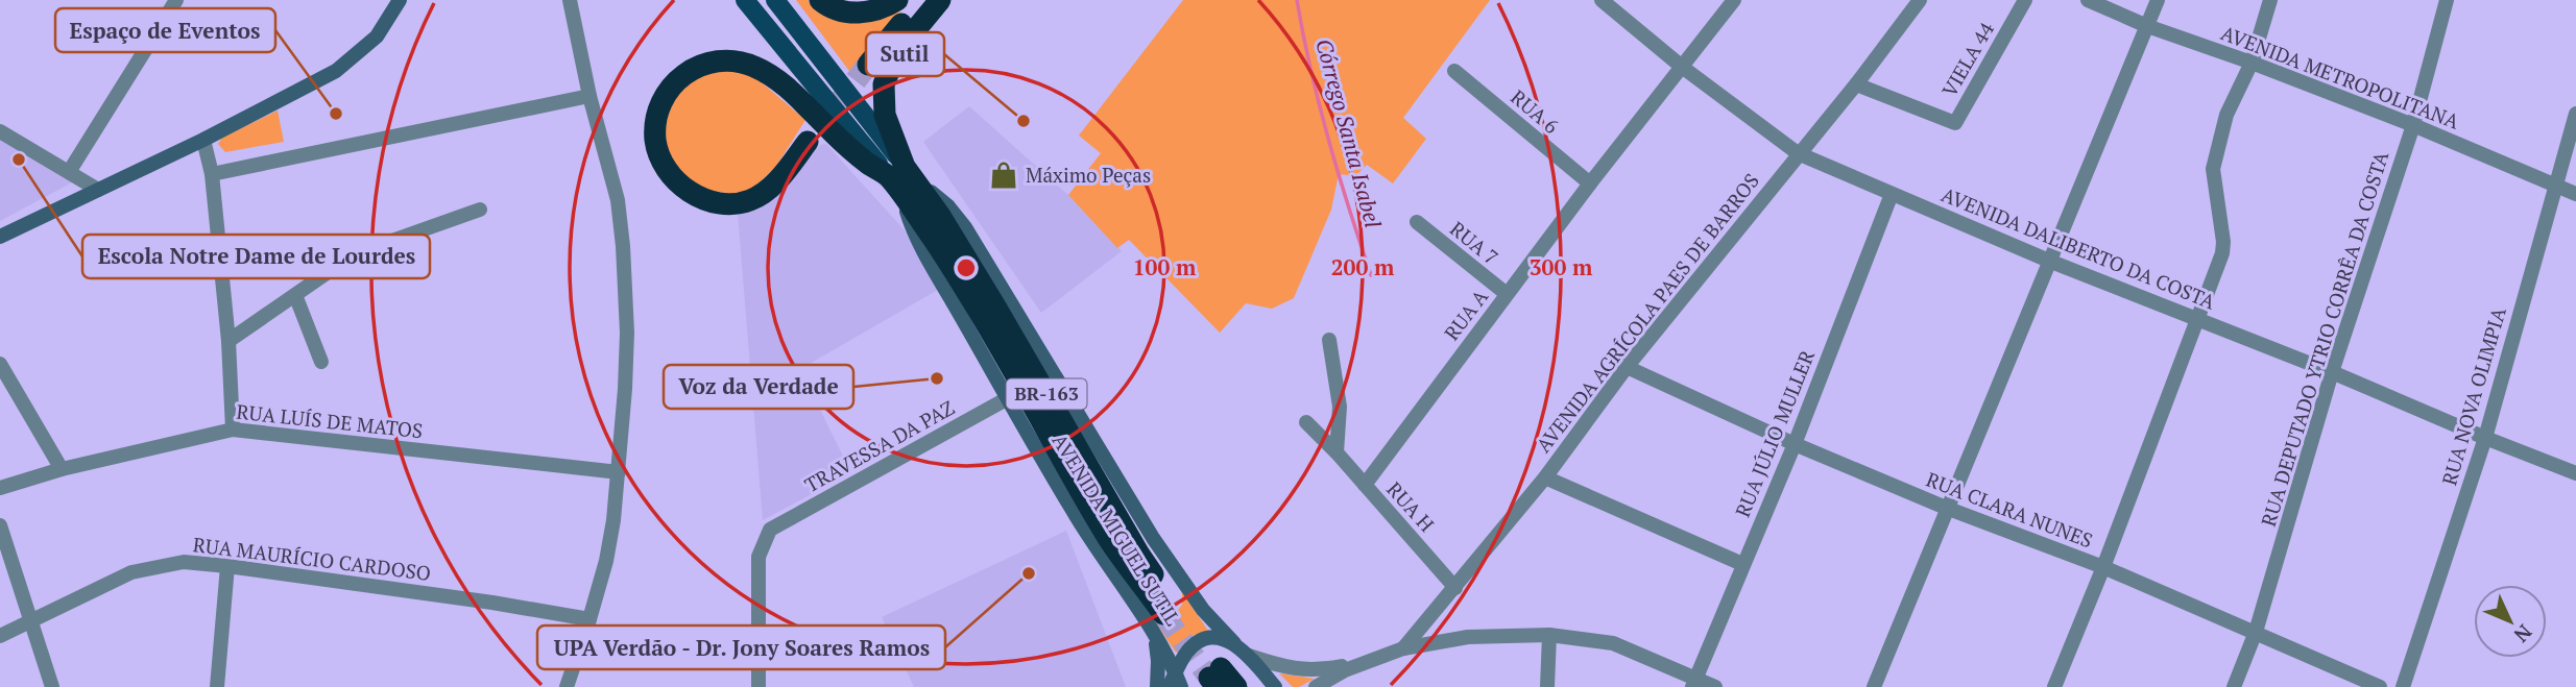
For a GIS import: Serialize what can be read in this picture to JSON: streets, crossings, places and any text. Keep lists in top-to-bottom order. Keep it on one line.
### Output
{"streets":{"highway":["BR-163"],"main road":["AVENIDA MIGUEL SUTIL"],"street":["VIELA 44","AVENIDA METROPOLITANA","RUA 6","RUA 7","AVENIDA DALIBERTO DA COSTA","AVENIDA AGRÍCOLA PAES DE BARROS","RUA A","RUA DEPUTADO YTRIO CORRÊA DA COSTA","RUA NOVA OLIMPIA","RUA LUÍS DE MATOS","RUA JÚLIO MULLER","TRAVESSA DA PAZ","RUA H","RUA CLARA NUNES","RUA MAURÍCIO CARDOSO"]},"crossings":[["VIELA 44","AVENIDA AGRÍCOLA PAES DE BARROS"],["AVENIDA METROPOLITANA","RUA DEPUTADO YTRIO CORRÊA DA COSTA"],["AVENIDA METROPOLITANA","RUA NOVA OLIMPIA"],["RUA 6","RUA A"],["RUA 7","RUA A"],["AVENIDA DALIBERTO DA COSTA","AVENIDA AGRÍCOLA PAES DE BARROS"],["AVENIDA DALIBERTO DA COSTA","RUA A"],["AVENIDA DALIBERTO DA COSTA","RUA DEPUTADO YTRIO CORRÊA DA COSTA"],["AVENIDA DALIBERTO DA COSTA","RUA NOVA OLIMPIA"],["AVENIDA DALIBERTO DA COSTA","RUA JÚLIO MULLER"],["AVENIDA AGRÍCOLA PAES DE BARROS","RUA H"],["AVENIDA AGRÍCOLA PAES DE BARROS","RUA CLARA NUNES"],["RUA A","RUA H"],["RUA DEPUTADO YTRIO CORRÊA DA COSTA","RUA CLARA NUNES"],["BR-163","AVENIDA MIGUEL SUTIL"],["RUA JÚLIO MULLER","RUA CLARA NUNES"],["TRAVESSA DA PAZ","AVENIDA MIGUEL SUTIL"]],"water":["Córrego Santa Isabel"],"places":{"other":["Espaço de Eventos","Sutil","Escola Notre Dame de Lourdes","Voz da Verdade","UPA Verdão - Dr. Jony Soares Ramos"],"shop":["Máximo Peças"]},"north":"bottom right","rings":["100 m","200 m","300 m"]}
